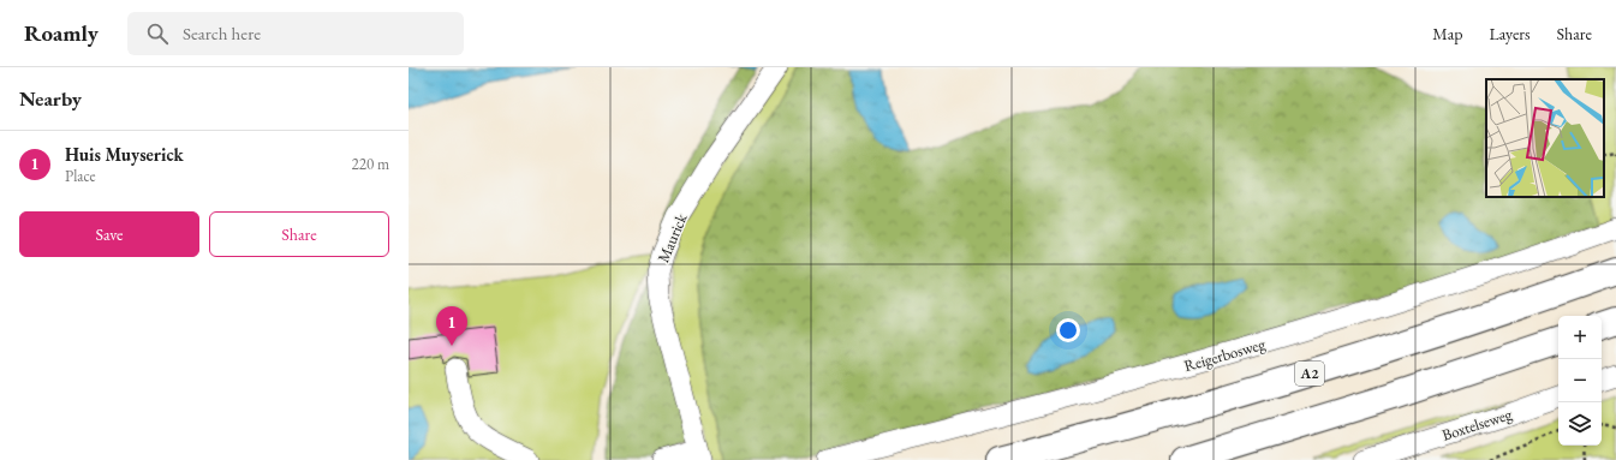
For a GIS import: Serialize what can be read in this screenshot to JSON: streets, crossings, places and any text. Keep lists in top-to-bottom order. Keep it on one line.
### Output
{"streets":{"highway":["A2"],"street":["Maurick","Reigerbosweg","Boxtelseweg"]},"page":{"header":"Roamly","search":"Search here","nav":["Map","Layers","Share"],"heading":"Nearby","list":[{"mark":"1","name":"Huis Muyserick","note":"Place","value":"220 m"}],"buttons":["Save","Share"],"pins":"1","map_buttons":["+","−"]}}
